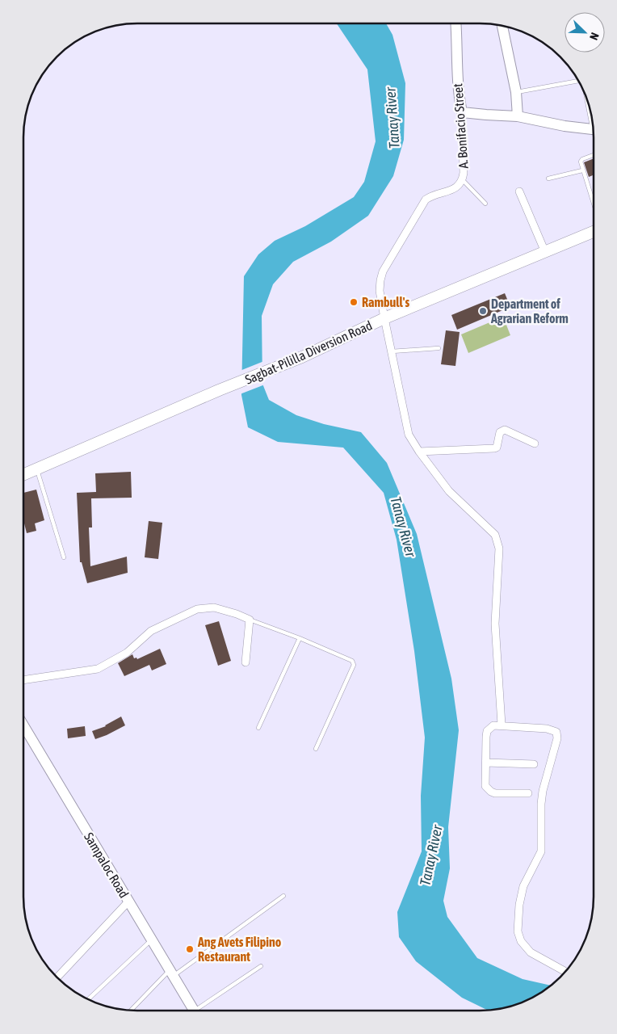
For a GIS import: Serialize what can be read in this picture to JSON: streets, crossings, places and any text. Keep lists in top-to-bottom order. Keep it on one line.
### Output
{"streets":{"main road":["A. Bonifacio Street","Sagbat-Pililla Diversion Road","Sampaloc Road"]},"crossings":[["A. Bonifacio Street","Sagbat-Pililla Diversion Road"]],"water":["Tanay River"],"places":["Rambull's","Department of Agrarian Reform","Ang Avets Filipino Restaurant"],"north":"bottom right"}
